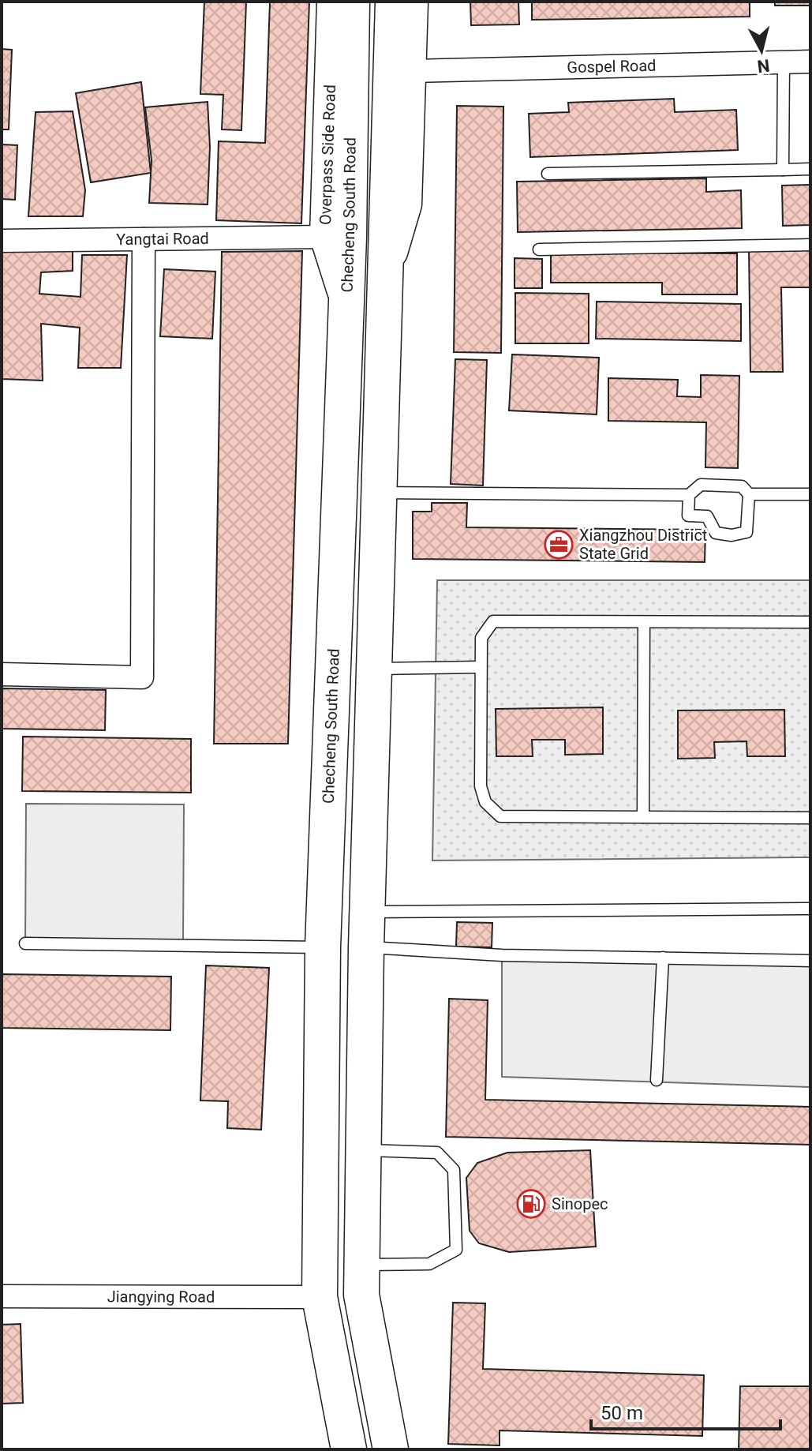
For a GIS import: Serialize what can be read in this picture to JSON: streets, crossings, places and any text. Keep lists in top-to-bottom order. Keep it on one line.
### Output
{"streets":{"main road":["Checheng South Road"],"street":["Gospel Road","Overpass Side Road","Yangtai Road","Jiangying Road"]},"crossings":[["Overpass Side Road","Checheng South Road"],["Overpass Side Road","Yangtai Road"],["Checheng South Road","Jiangying Road"]],"places":{"office":["Xiangzhou District State Grid"],"fuel station":["Sinopec"]},"scale_bar":"50 m","north":"bottom"}
